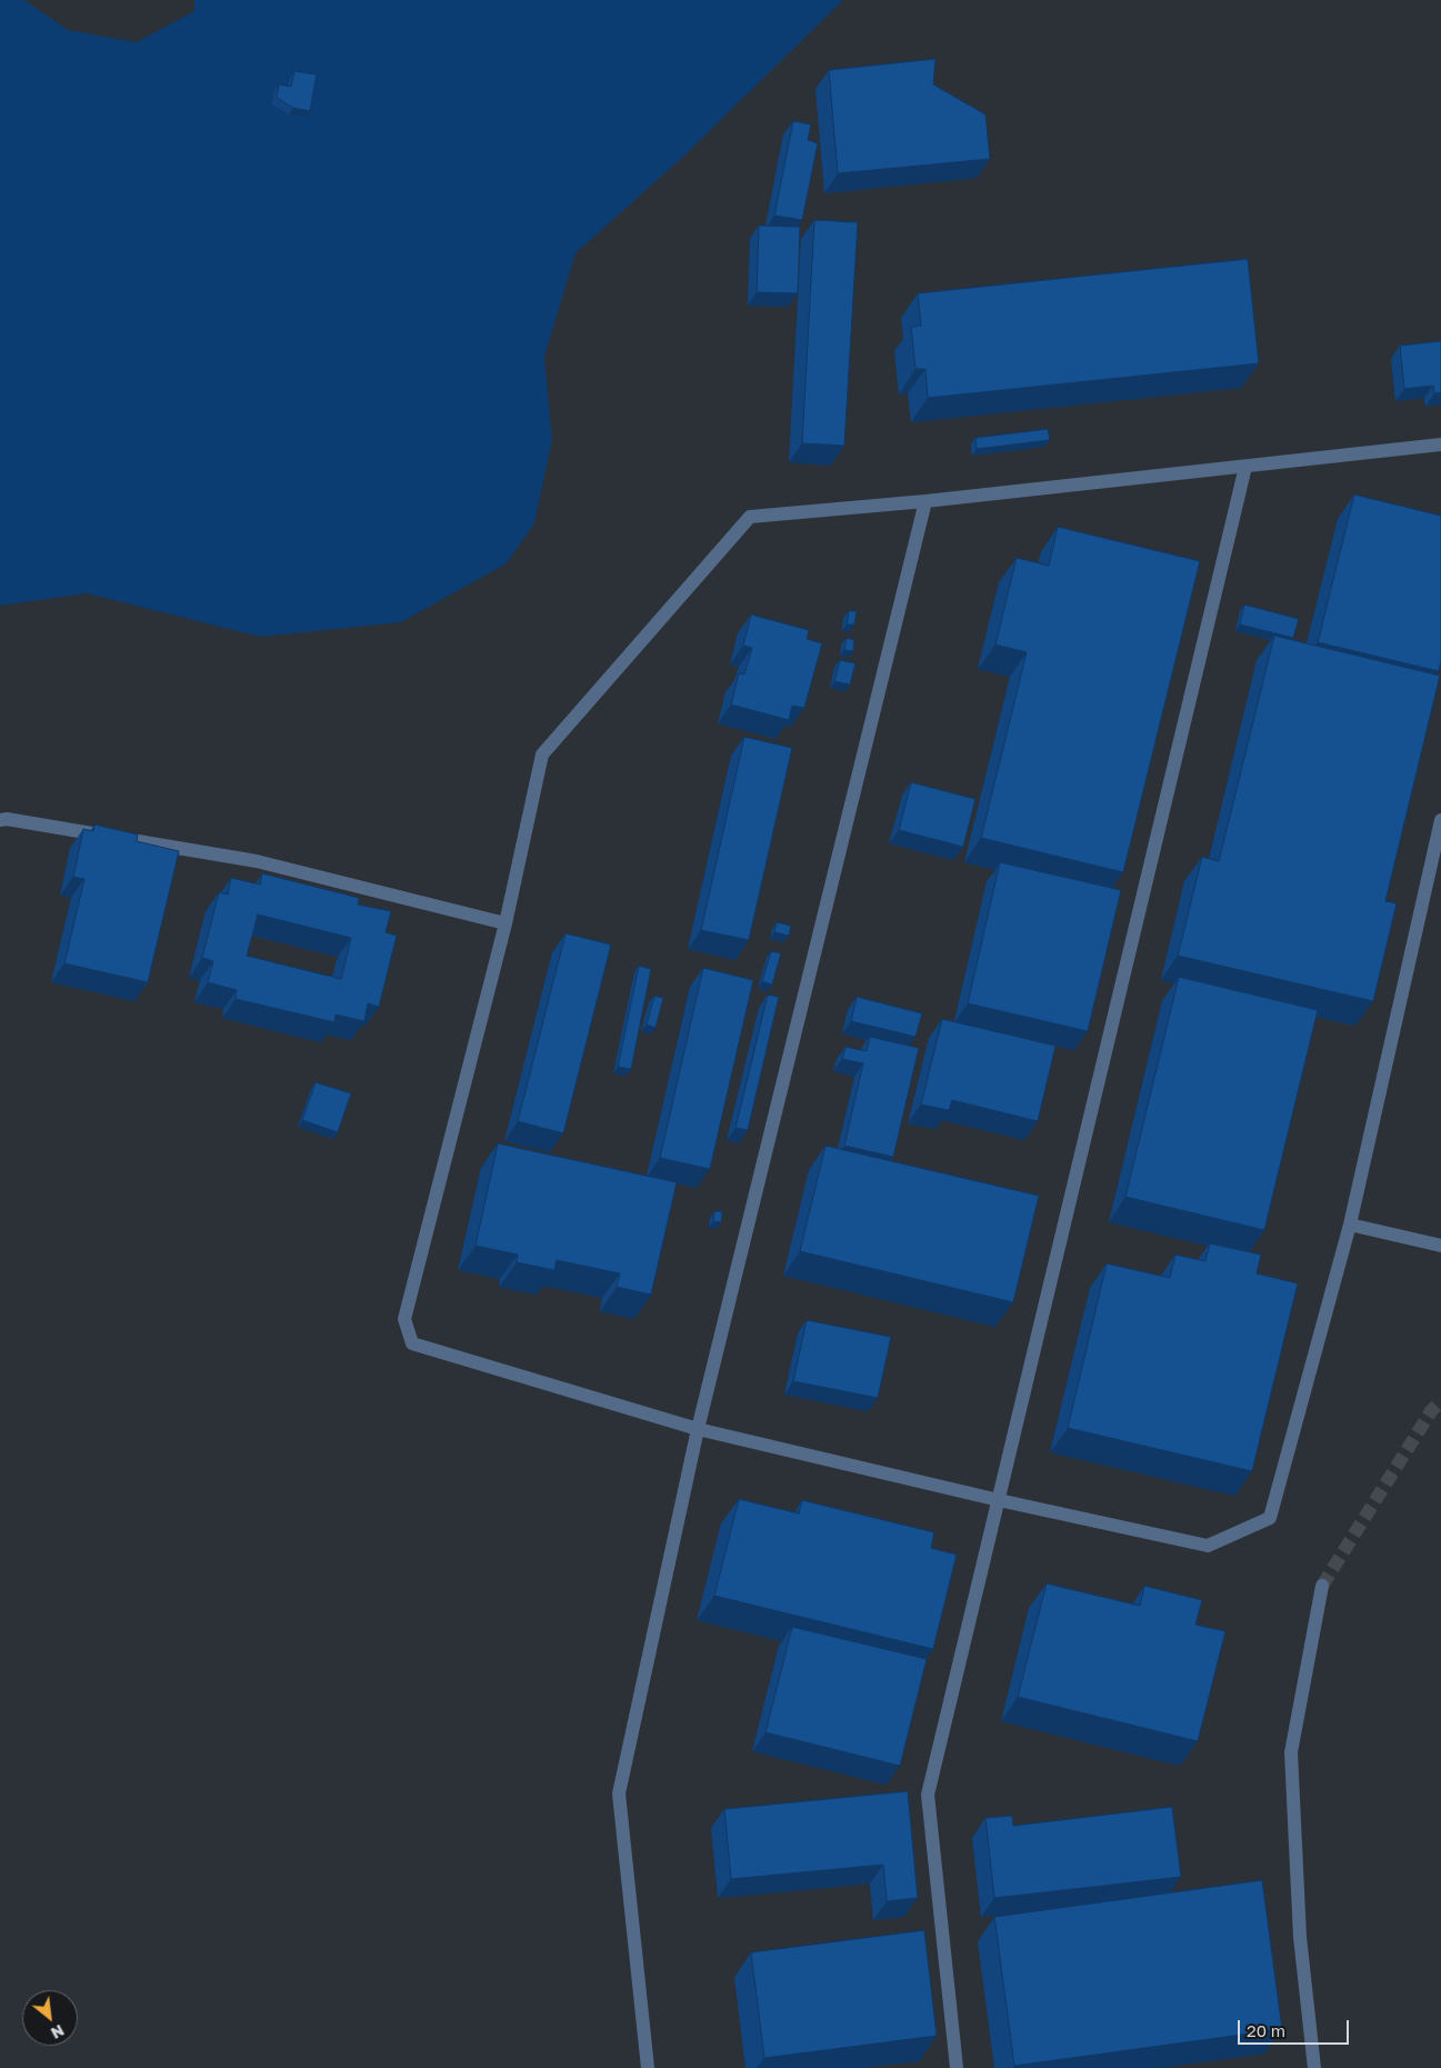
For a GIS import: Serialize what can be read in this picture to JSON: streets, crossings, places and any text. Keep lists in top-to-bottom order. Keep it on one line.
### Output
{"scale_bar":"20 m","north":"bottom right"}
